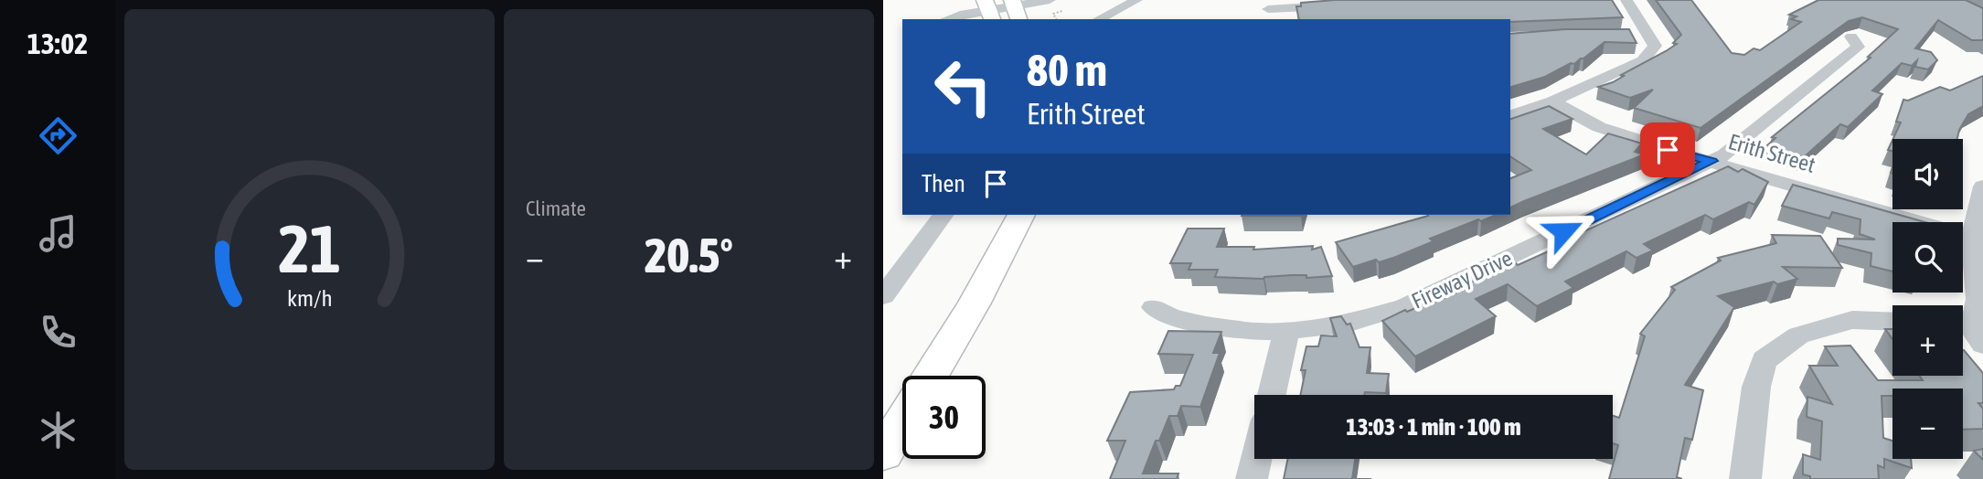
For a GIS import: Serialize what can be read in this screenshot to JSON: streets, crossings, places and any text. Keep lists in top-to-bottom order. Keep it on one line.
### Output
{"streets":{"street":["Erith Street","Fireway Drive"]},"crossings":[["Erith Street","Fireway Drive"]],"page":{"tabs":"13:02","tile":"Climate","turn":["80 m","Erith Street"],"map_buttons":["+","−"],"then":"Then","heat":["−","20.5°","+"],"limit":"30","trip":"13:03 · 1 min · 100 m","gauge":["21","km/h"]}}
